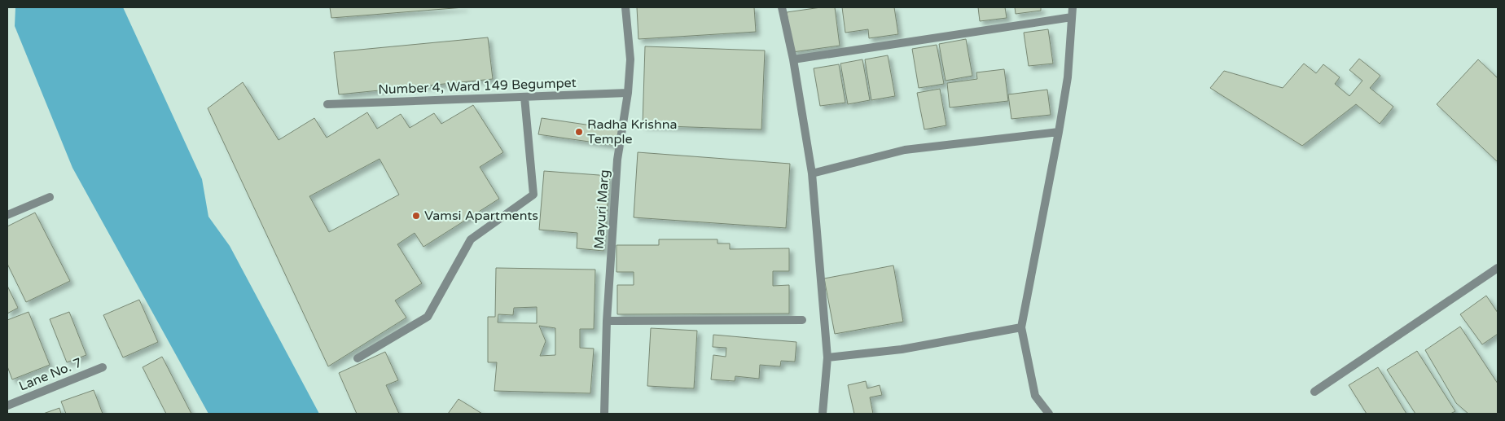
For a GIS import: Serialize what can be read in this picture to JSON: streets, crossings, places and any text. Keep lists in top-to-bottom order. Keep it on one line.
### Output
{"streets":{"street":["Number 4, Ward 149 Begumpet","Mayuri Marg","Lane No. 7"]},"crossings":[["Number 4, Ward 149 Begumpet","Mayuri Marg"]],"places":["Radha Krishna Temple","Vamsi Apartments"]}
